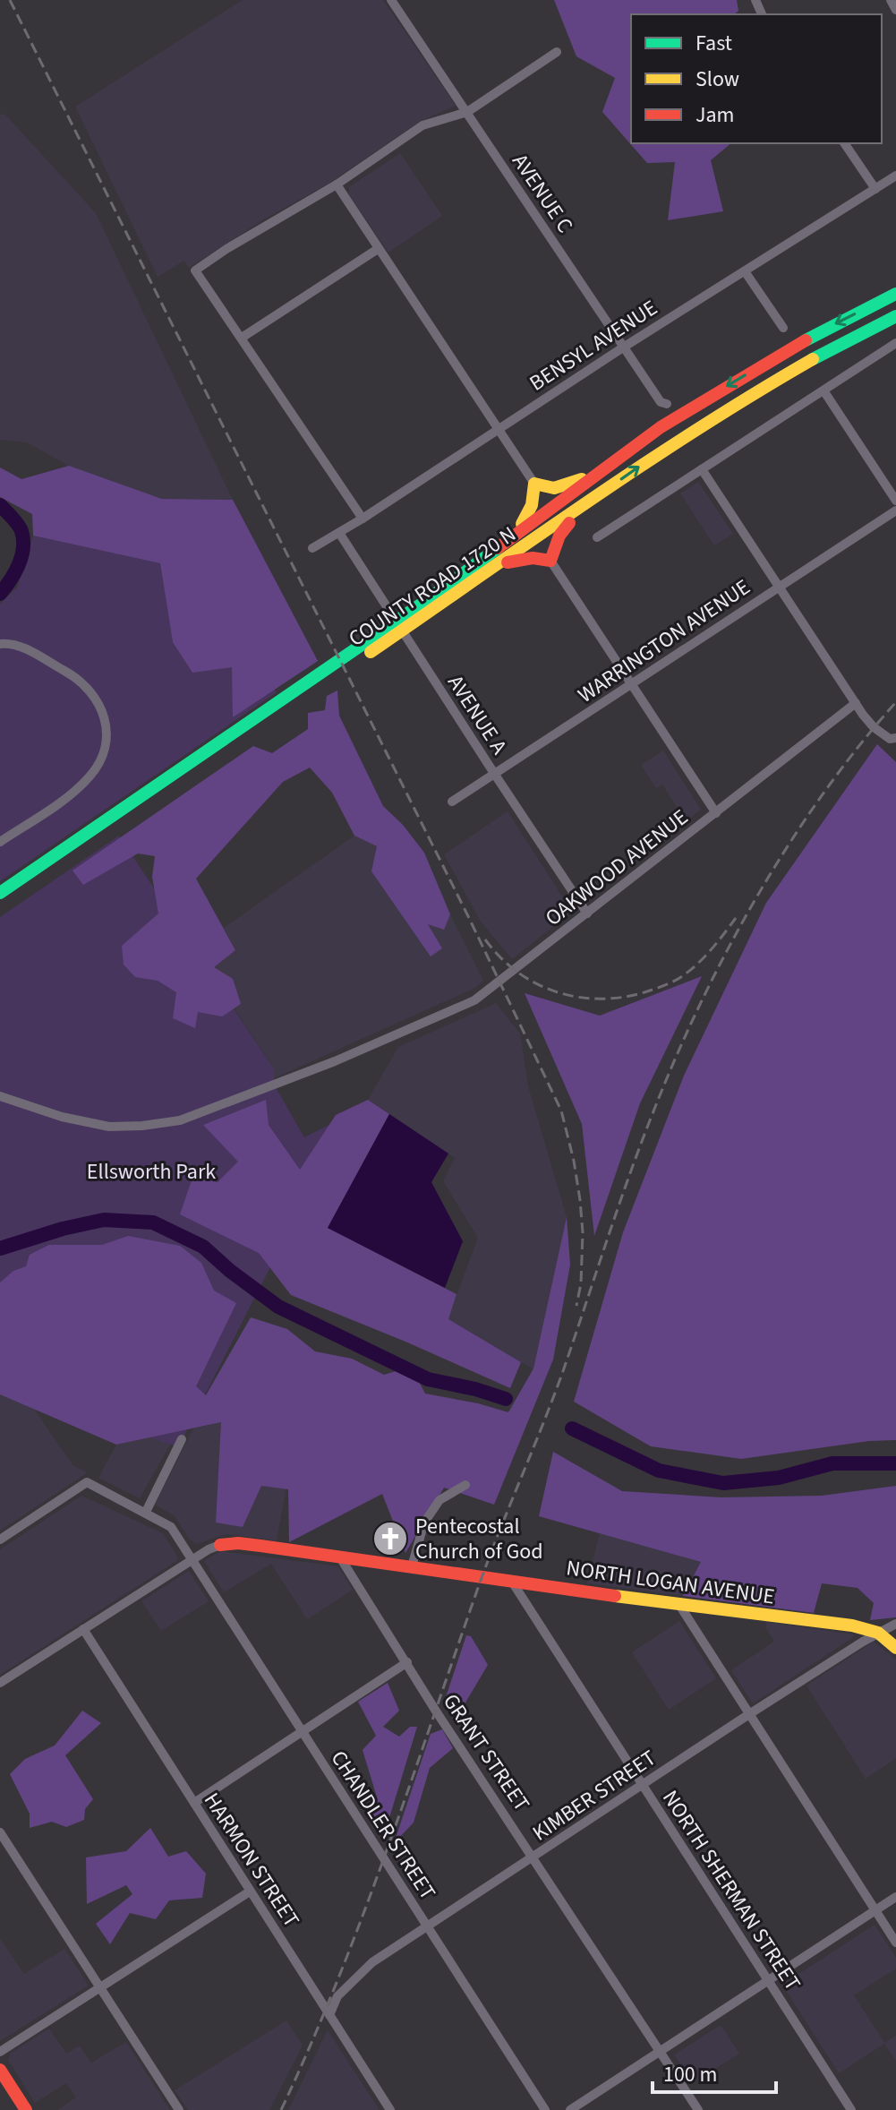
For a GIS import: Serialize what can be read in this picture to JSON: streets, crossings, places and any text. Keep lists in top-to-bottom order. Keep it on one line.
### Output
{"streets":{"main road":["COUNTY ROAD 1720 N","NORTH LOGAN AVENUE"],"street":["AVENUE C","BENSYL AVENUE","WARRINGTON AVENUE","AVENUE A","OAKWOOD AVENUE","GRANT STREET","KIMBER STREET","CHANDLER STREET","HARMON STREET","NORTH SHERMAN STREET"]},"crossings":[["AVENUE C","BENSYL AVENUE"],["BENSYL AVENUE","AVENUE A"],["WARRINGTON AVENUE","AVENUE A"],["AVENUE A","OAKWOOD AVENUE"],["NORTH LOGAN AVENUE","GRANT STREET"],["NORTH LOGAN AVENUE","KIMBER STREET"],["NORTH LOGAN AVENUE","NORTH SHERMAN STREET"],["GRANT STREET","KIMBER STREET"],["KIMBER STREET","CHANDLER STREET"],["KIMBER STREET","HARMON STREET"],["KIMBER STREET","NORTH SHERMAN STREET"]],"parks":["Ellsworth Park"],"places":{"church":["Pentecostal Church of God"]},"legend":["Fast","Slow","Jam"],"scale_bar":"100 m"}
